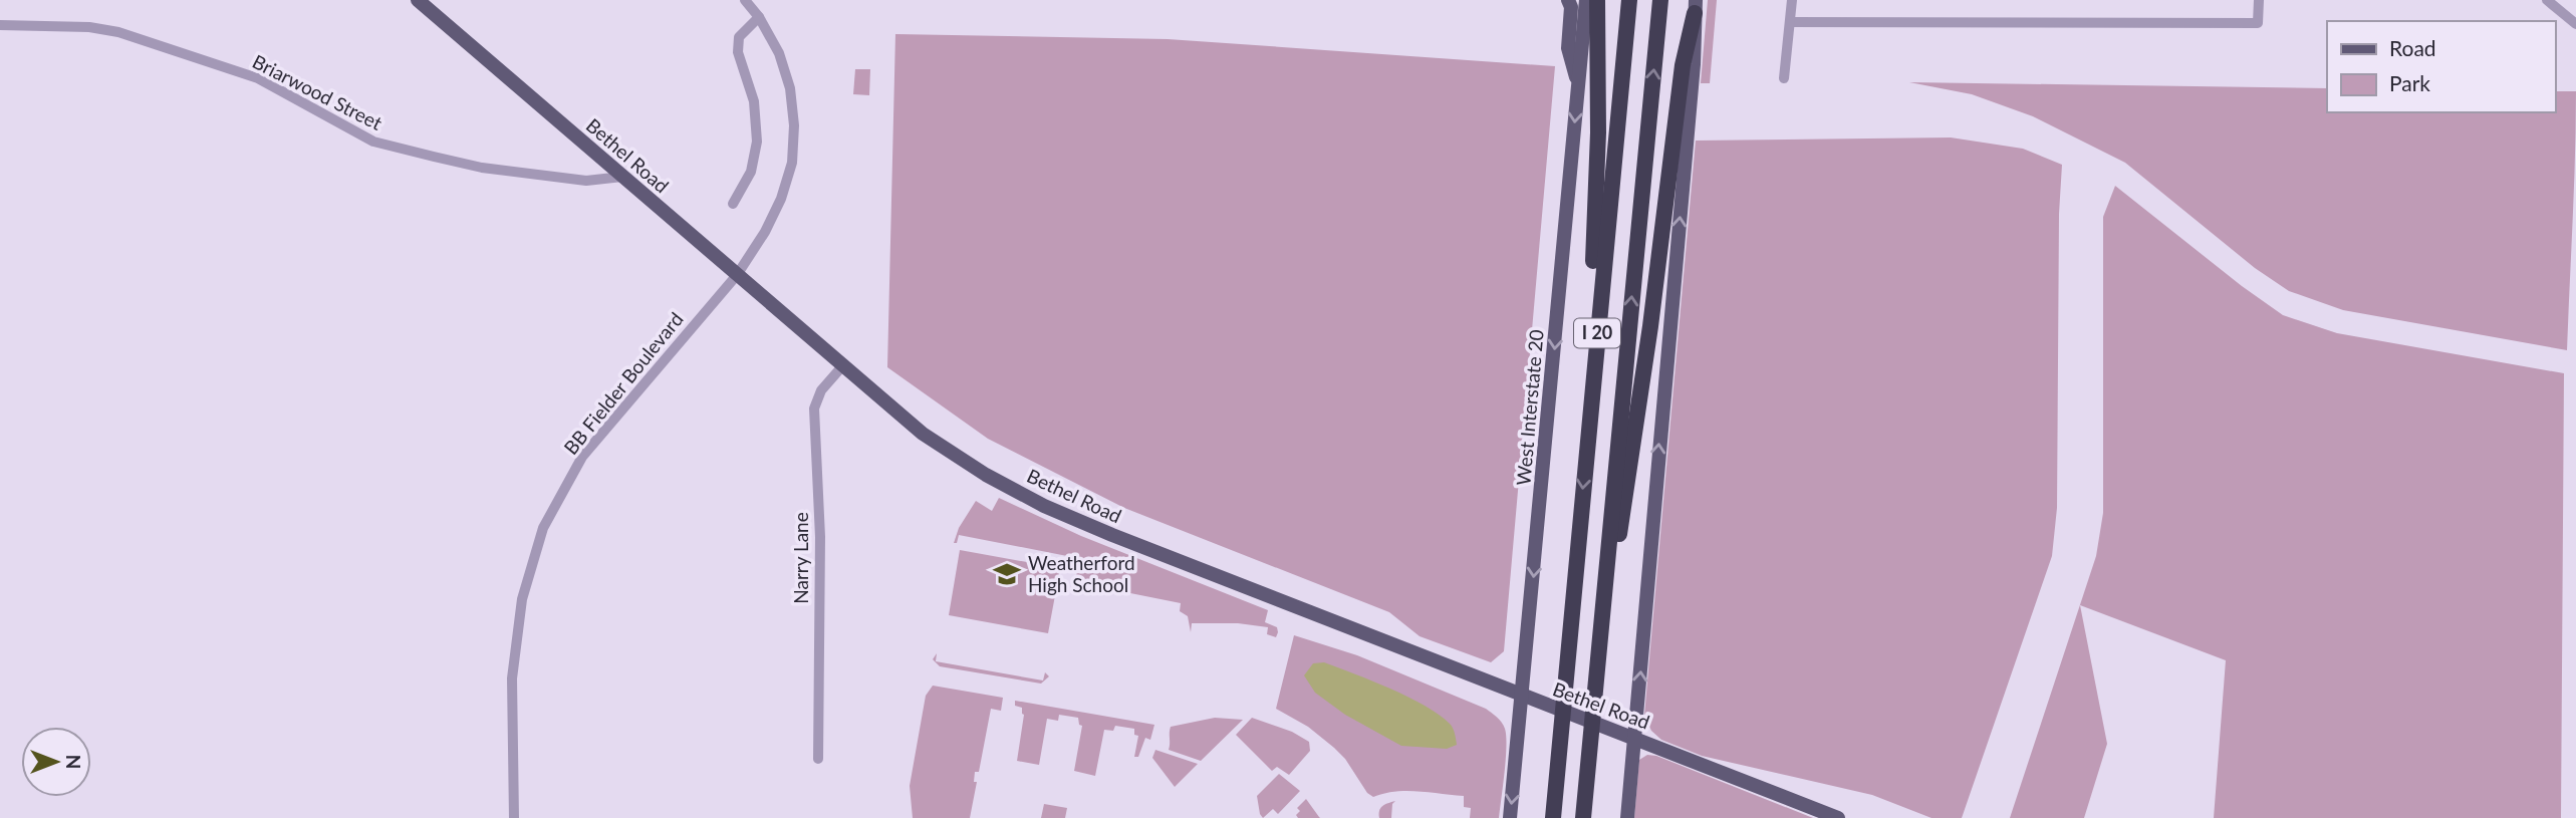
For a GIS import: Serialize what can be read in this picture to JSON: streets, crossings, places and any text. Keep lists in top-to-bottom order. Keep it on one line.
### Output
{"streets":{"highway":["I 20"],"main road":["Bethel Road","West Interstate 20"],"street":["Briarwood Street","BB Fielder Boulevard","Narry Lane"]},"crossings":[["Briarwood Street","Bethel Road"],["Bethel Road","BB Fielder Boulevard"],["Bethel Road","West Interstate 20"],["Bethel Road","Narry Lane"]],"places":{"school or university":["Weatherford High School"]},"legend":["Road","Park"],"north":"right"}
